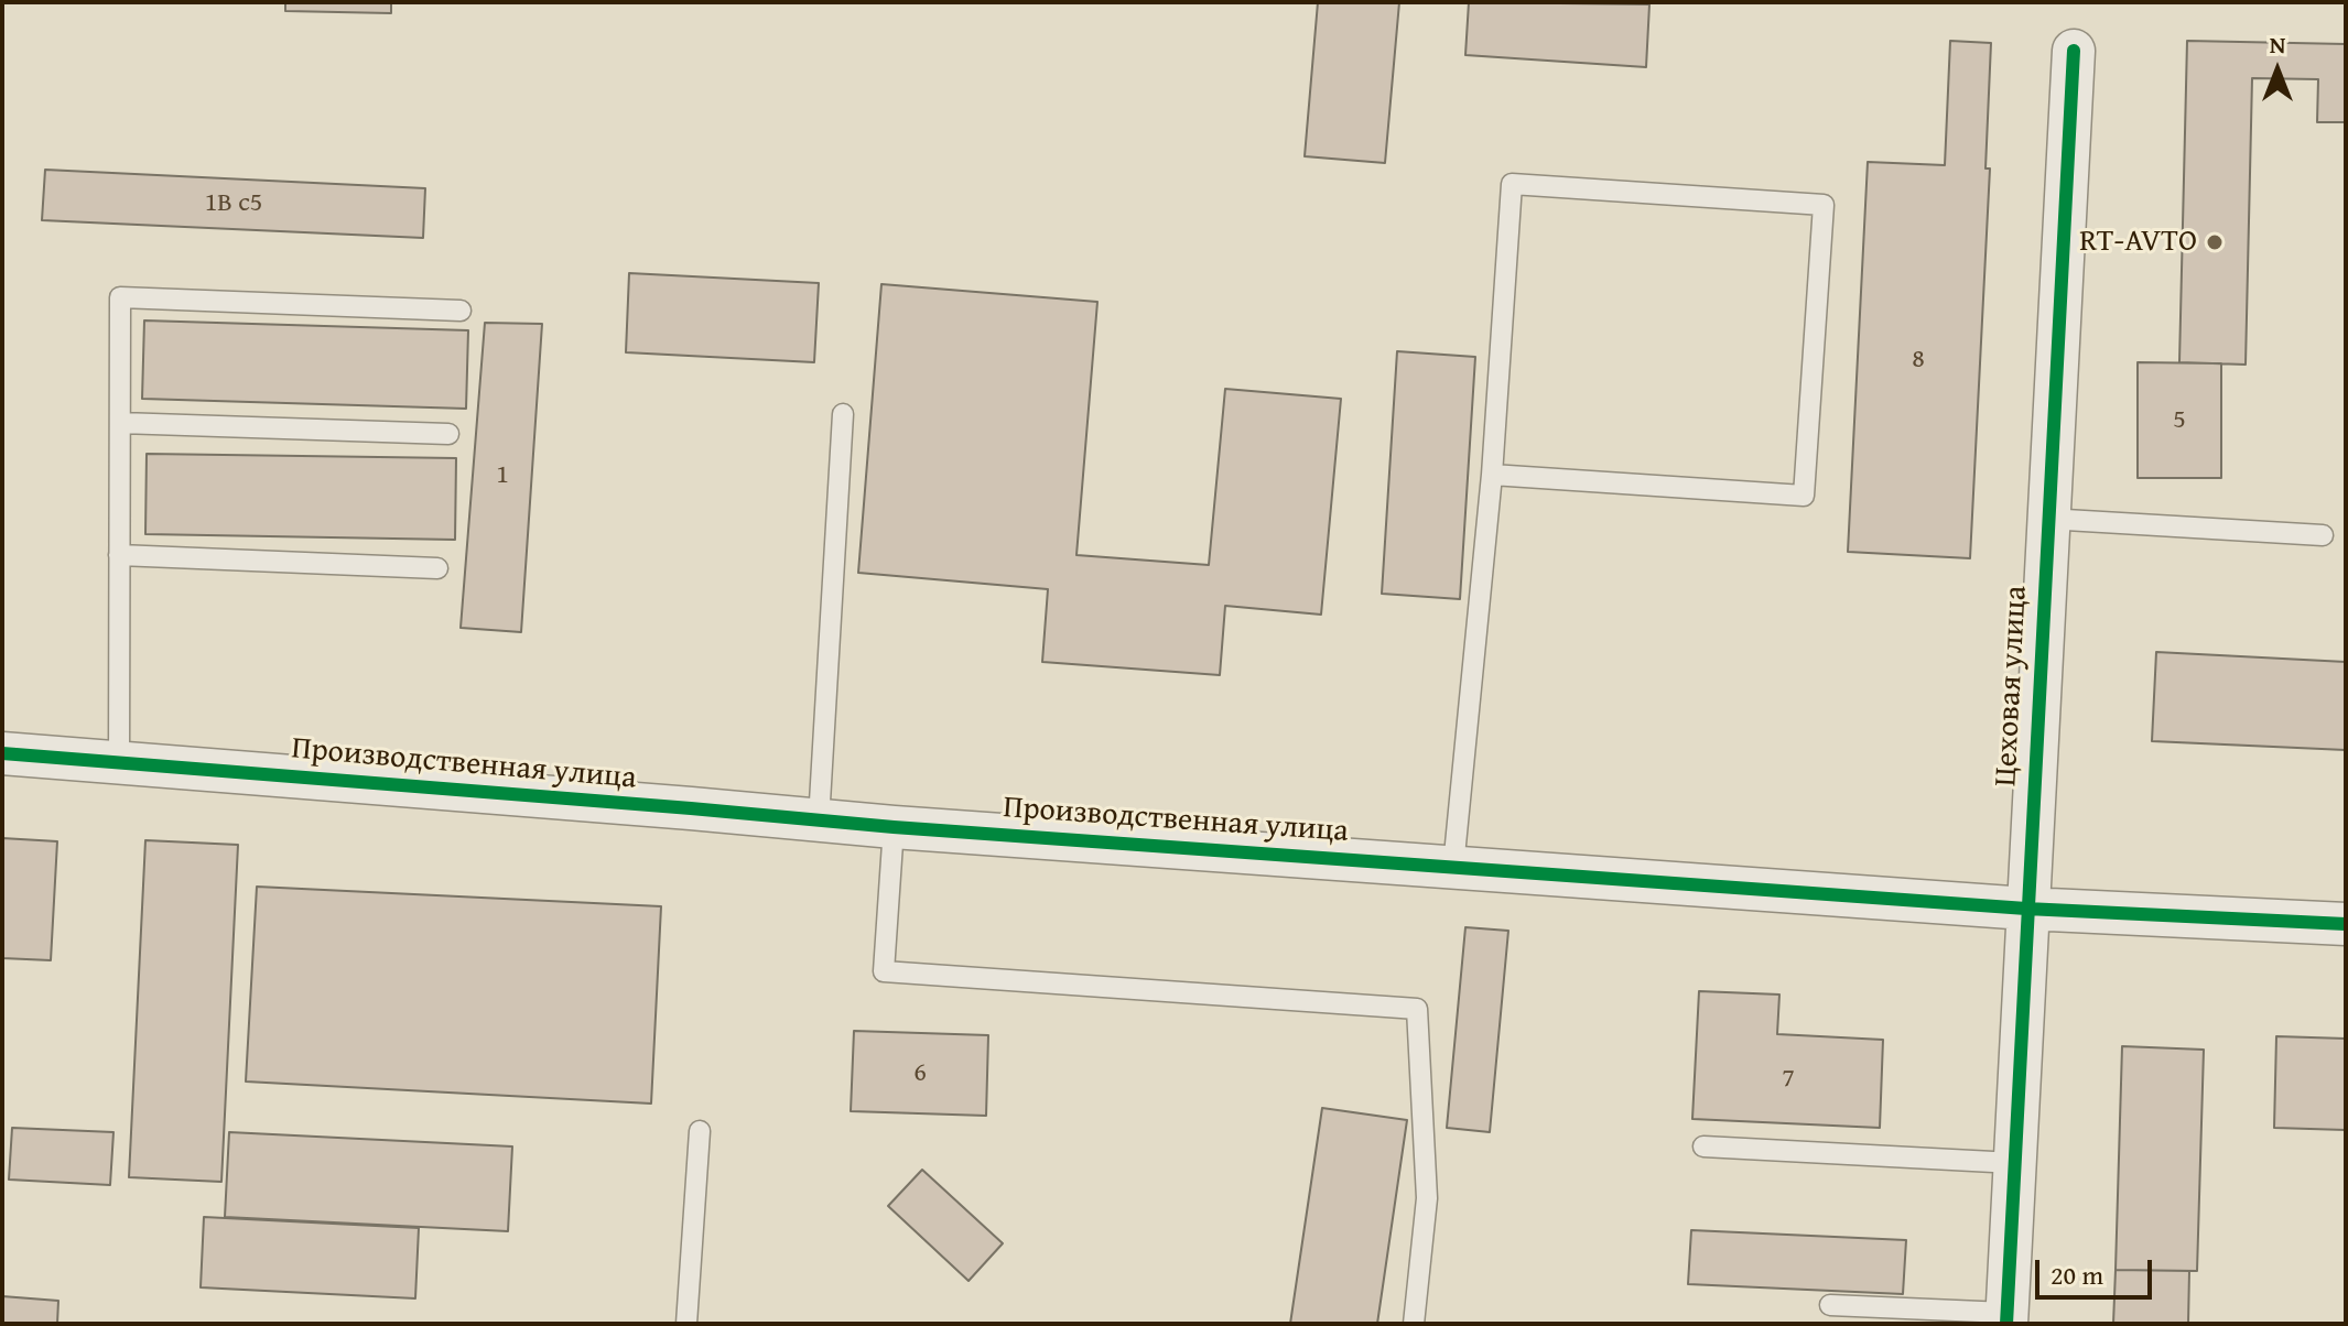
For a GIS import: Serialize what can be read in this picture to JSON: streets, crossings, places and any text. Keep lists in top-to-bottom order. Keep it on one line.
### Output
{"streets":{"street":["Цеховая улица","Производственная улица"]},"crossings":[["Цеховая улица","Производственная улица"]],"places":["RT-AVTO"],"house_numbers":["1В с5","8","5","1","6","7"],"scale_bar":"20 m","north":"top"}
